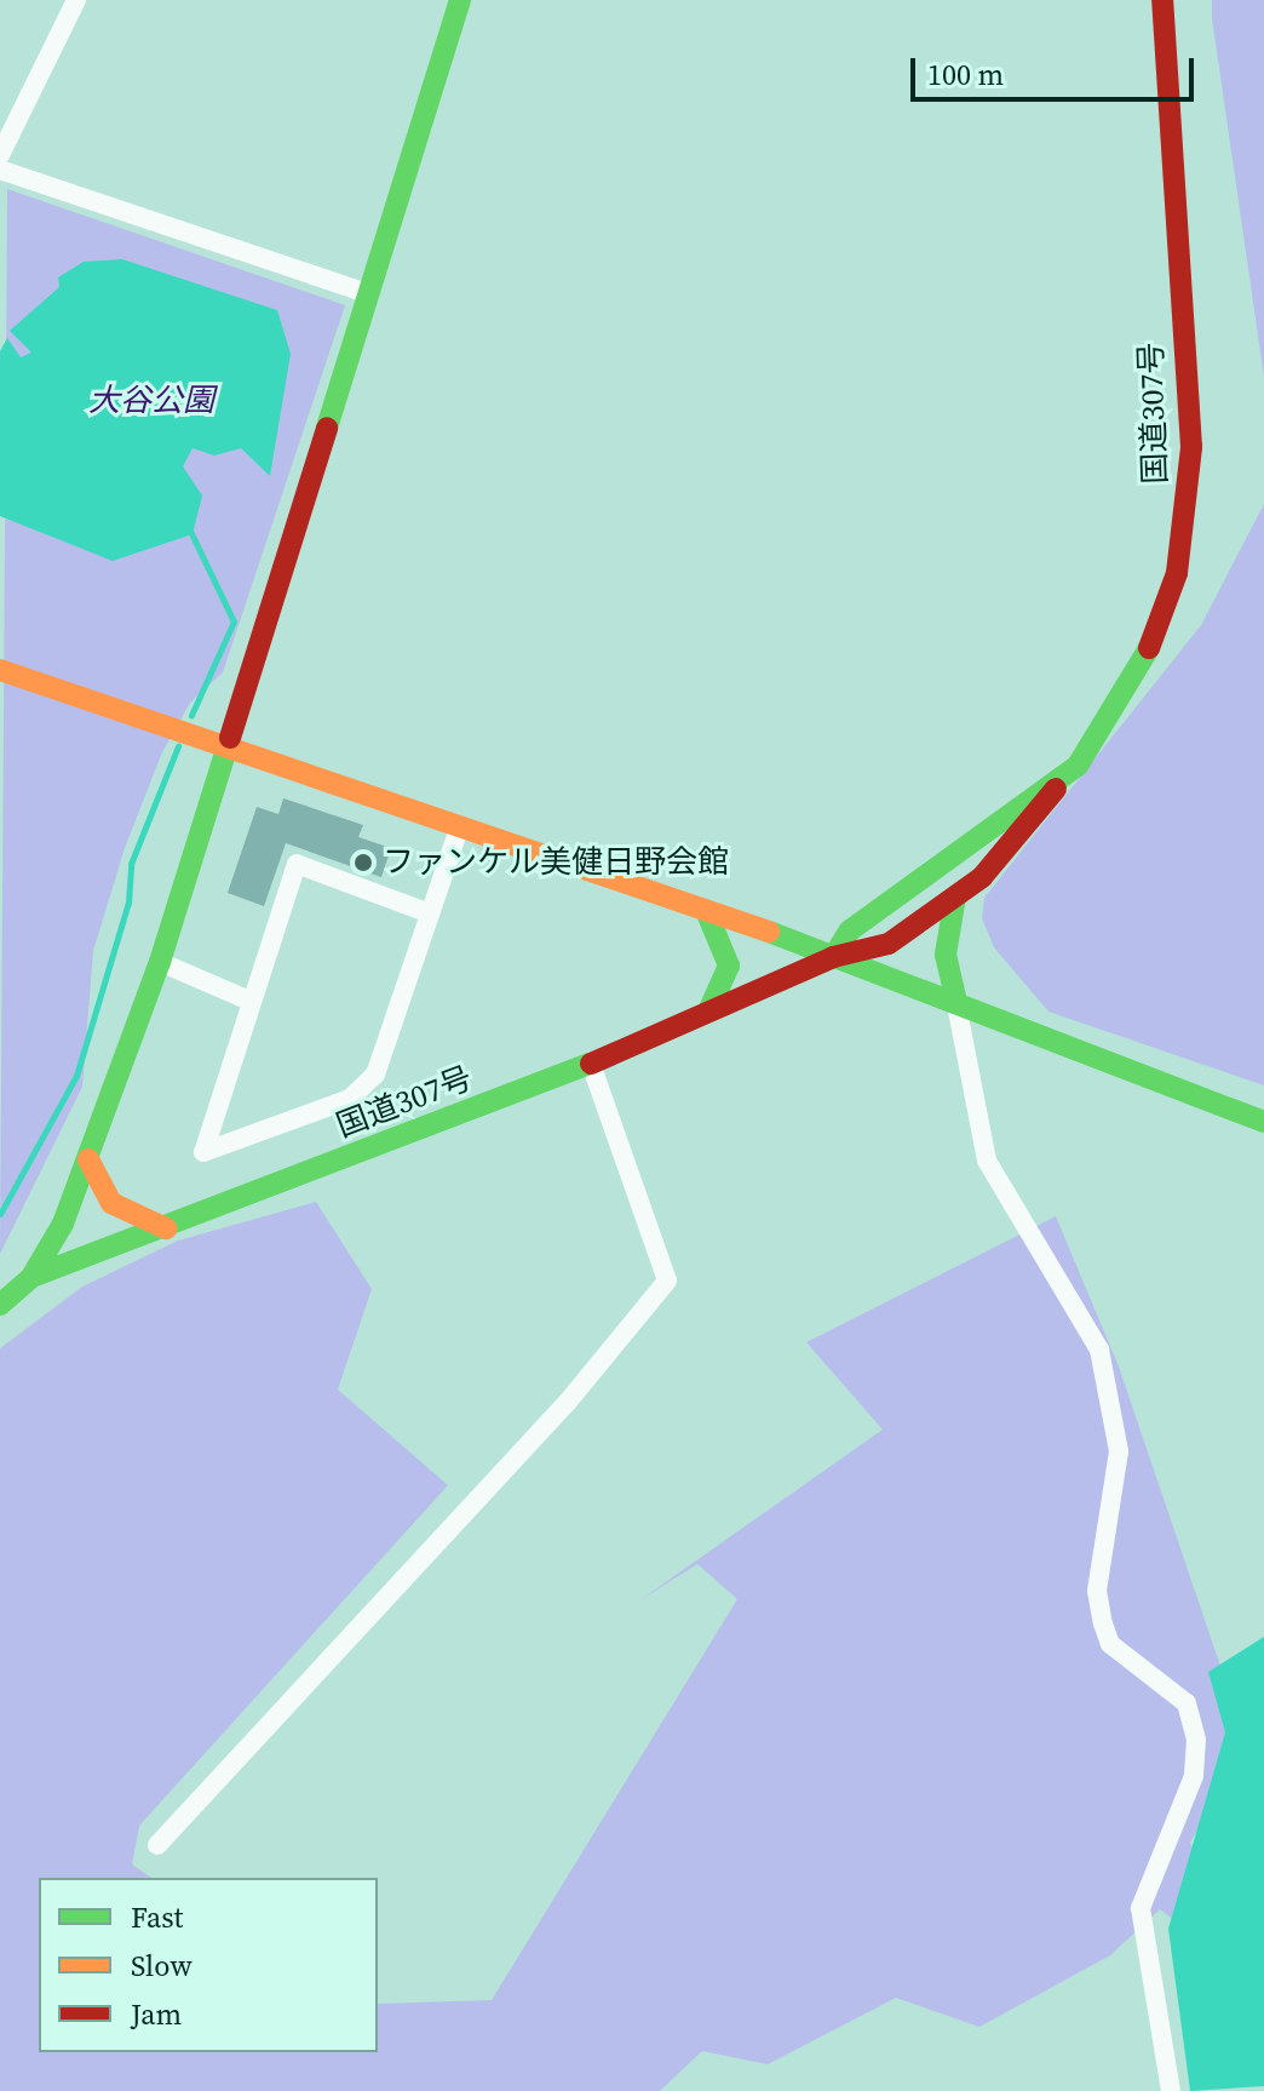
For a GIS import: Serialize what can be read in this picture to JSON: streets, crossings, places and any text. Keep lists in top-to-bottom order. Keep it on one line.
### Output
{"streets":{"main road":["国道307号"]},"parks":["大谷公園"],"places":["ファンケル美健日野会館"],"legend":["Fast","Slow","Jam"],"scale_bar":"100 m"}
